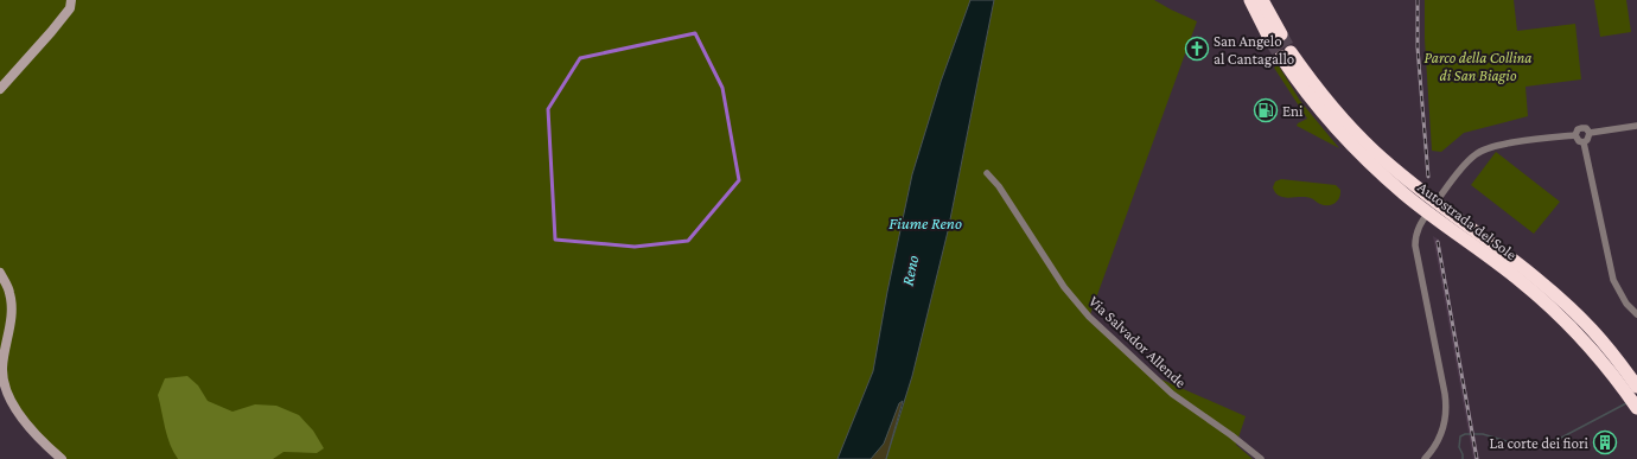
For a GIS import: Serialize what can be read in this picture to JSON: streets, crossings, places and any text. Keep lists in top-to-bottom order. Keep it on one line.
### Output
{"streets":{"highway":["Autostrada del Sole"],"street":["Via Salvador Allende"]},"water":["Fiume Reno","Reno"],"parks":["Parco della Collina di San Biagio"],"places":{"church":["San Angelo al Cantagallo"],"fuel station":["Eni"],"building":["La corte dei fiori"]}}
